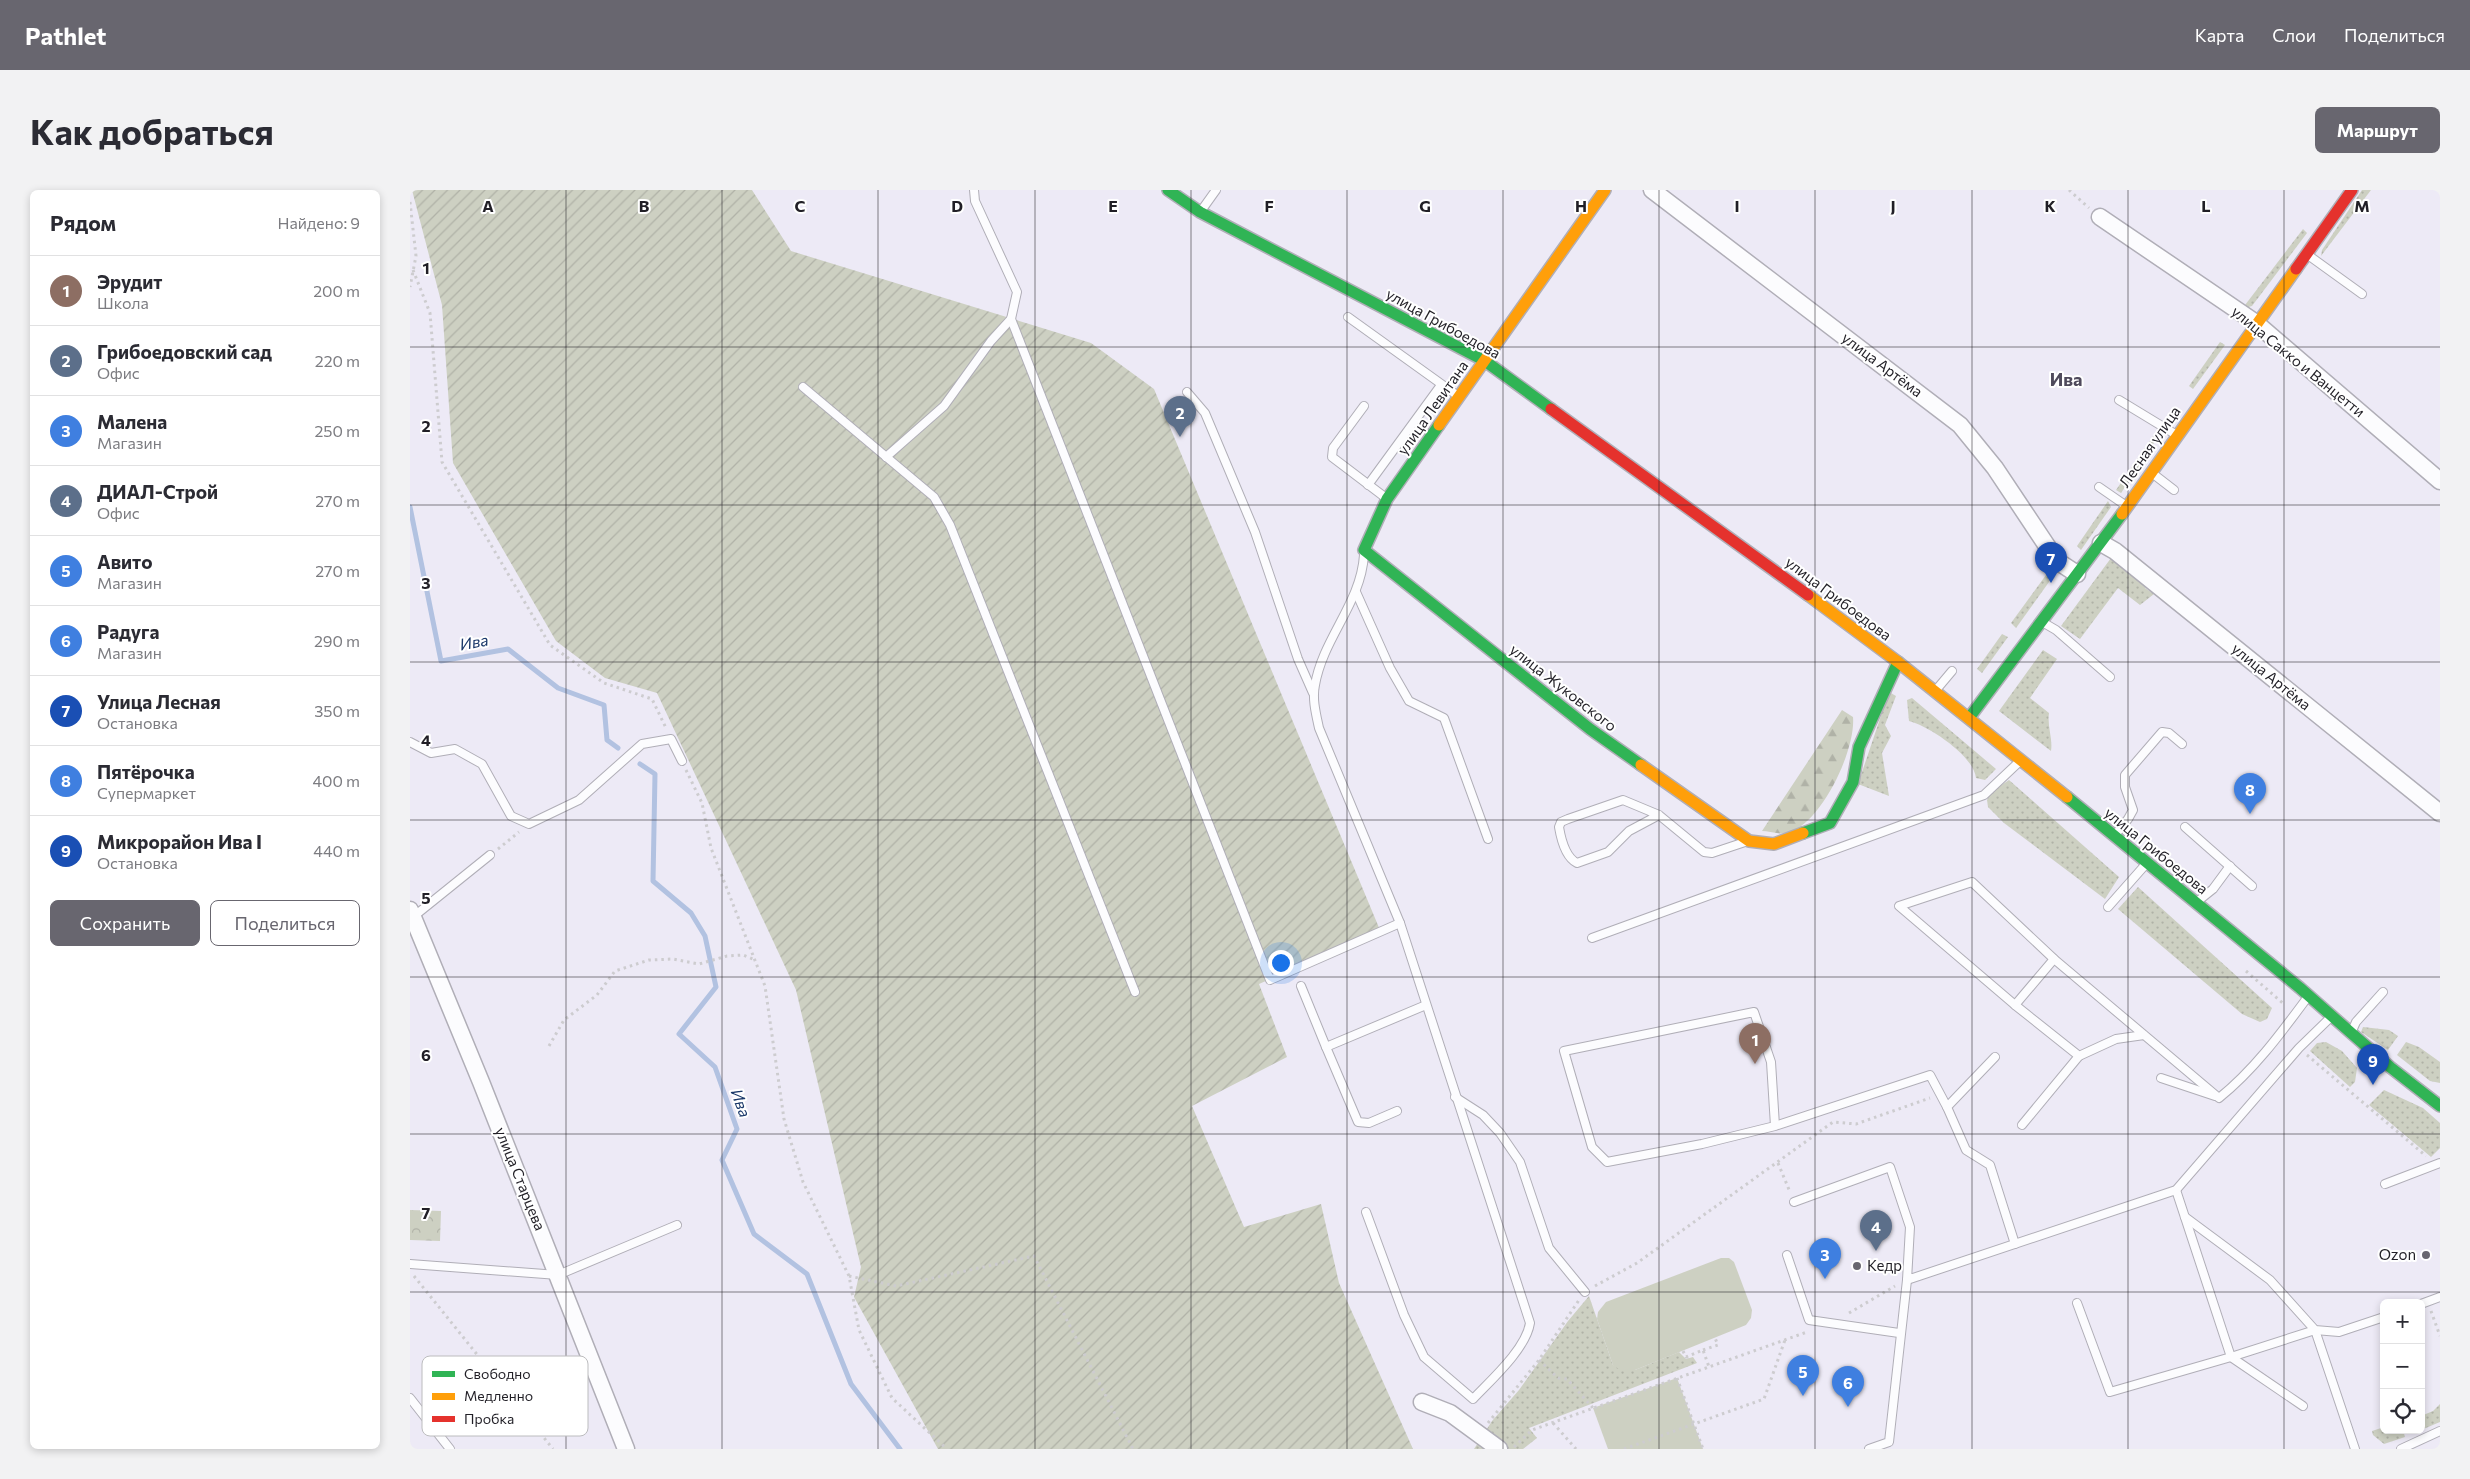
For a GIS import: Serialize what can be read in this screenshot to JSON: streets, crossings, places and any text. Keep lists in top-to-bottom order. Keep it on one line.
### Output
{"streets":{"street":["улица Грибоедова","улица Сакко и Ванцетти","улица Артёма","улица Левитана","Лесная улица","улица Жуковского","улица Старцева"]},"crossings":[["улица Грибоедова","улица Левитана"],["улица Грибоедова","Лесная улица"],["улица Сакко и Ванцетти","Лесная улица"],["улица Артёма","Лесная улица"],["улица Левитана","улица Жуковского"]],"districts":["Ива"],"water":["Ива"],"places":["Ozon","Кедр"],"legend":["Свободно","Медленно","Пробка"],"page":{"header":"Pathlet","nav":["Карта","Слои","Поделиться"],"buttons":["Маршрут",["Сохранить","Поделиться"]],"title":"Как добраться","heading":["Рядом","Найдено: 9"],"list":[{"mark":"1","name":"Эрудит","note":"Школа","value":"200 m"},{"mark":"2","name":"Грибоедовский сад","note":"Офис","value":"220 m"},{"mark":"3","name":"Малена","note":"Магазин","value":"250 m"},{"mark":"4","name":"ДИАЛ-Строй","note":"Офис","value":"270 m"},{"mark":"5","name":"Авито","note":"Магазин","value":"270 m"},{"mark":"6","name":"Радуга","note":"Магазин","value":"290 m"},{"mark":"7","name":"Улица Лесная","note":"Остановка","value":"350 m"},{"mark":"8","name":"Пятёрочка","note":"Супермаркет","value":"400 m"},{"mark":"9","name":"Микрорайон Ива I","note":"Остановка","value":"440 m"}],"pins":["2","7","8","1","9","4","3","5","6"],"map_buttons":["+","−"]},"grid":{"columns":["A","B","C","D","E","F","G","H","I","J","K","L","M"],"rows":["1","2","3","4","5","6","7"]}}
